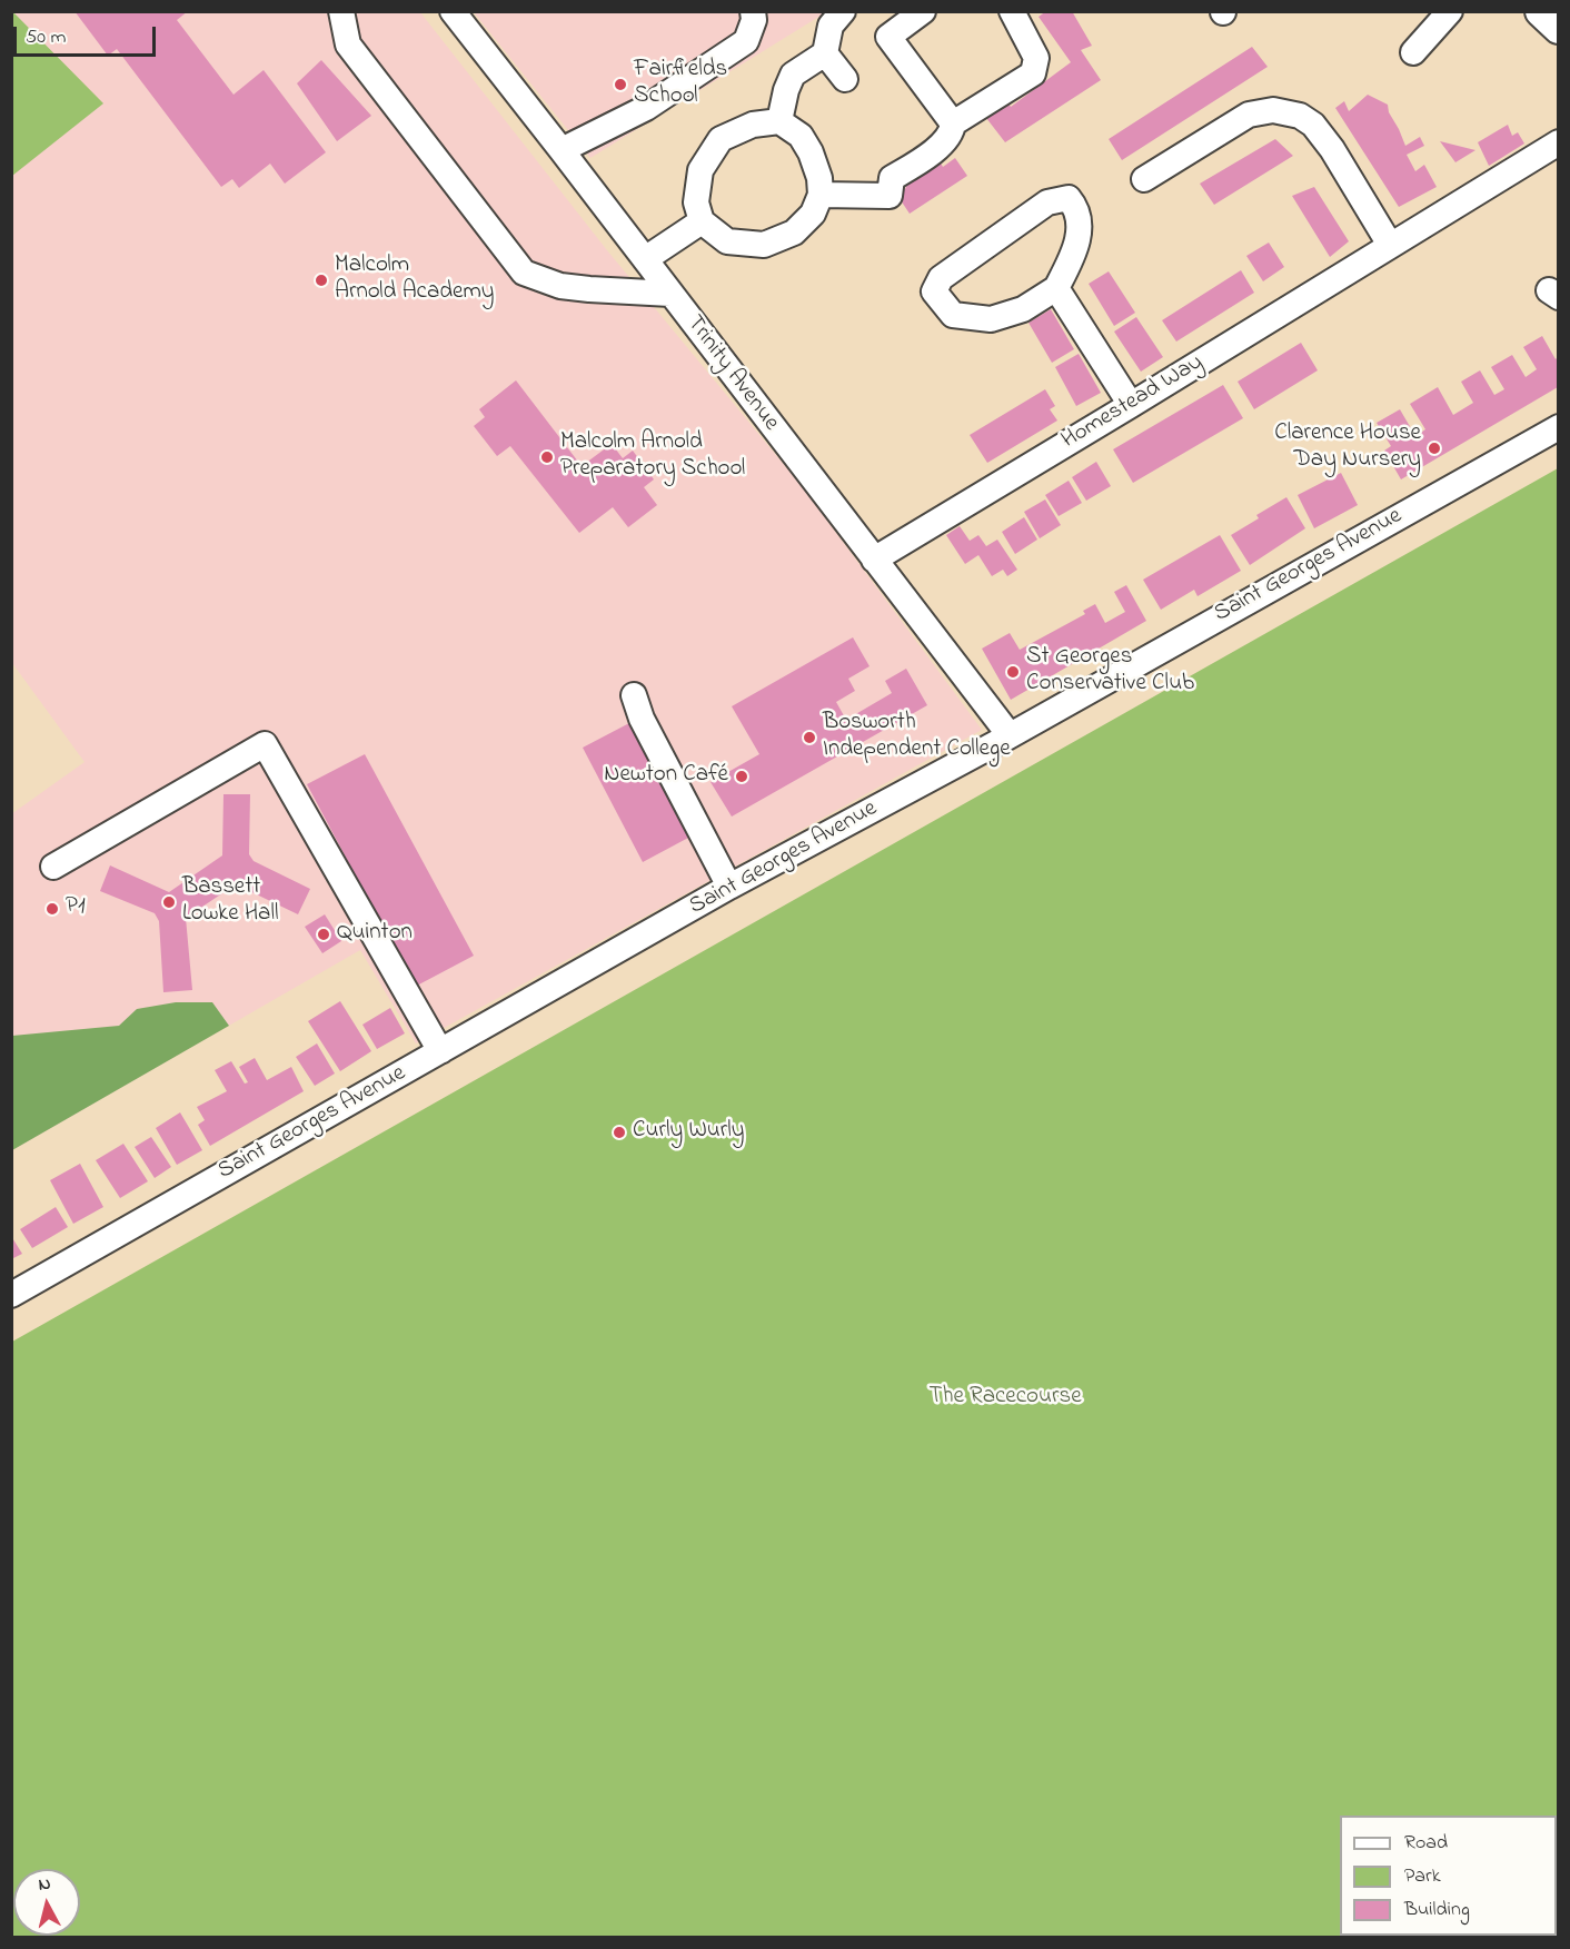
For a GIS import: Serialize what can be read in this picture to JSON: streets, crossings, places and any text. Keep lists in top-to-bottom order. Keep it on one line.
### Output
{"streets":{"street":["Trinity Avenue","Homestead Way","Saint Georges Avenue"]},"crossings":[["Trinity Avenue","Homestead Way"],["Trinity Avenue","Saint Georges Avenue"]],"parks":["The Racecourse"],"places":["Fairfields School","Malcolm Arnold Academy","Clarence House Day Nursery","Malcolm Arnold Preparatory School","St Georges Conservative Club","Bosworth Independent College","Newton Café","Bassett Lowke Hall","P1","Quinton","Curly Wurly"],"legend":["Road","Park","Building"],"scale_bar":"50 m","north":"top"}
